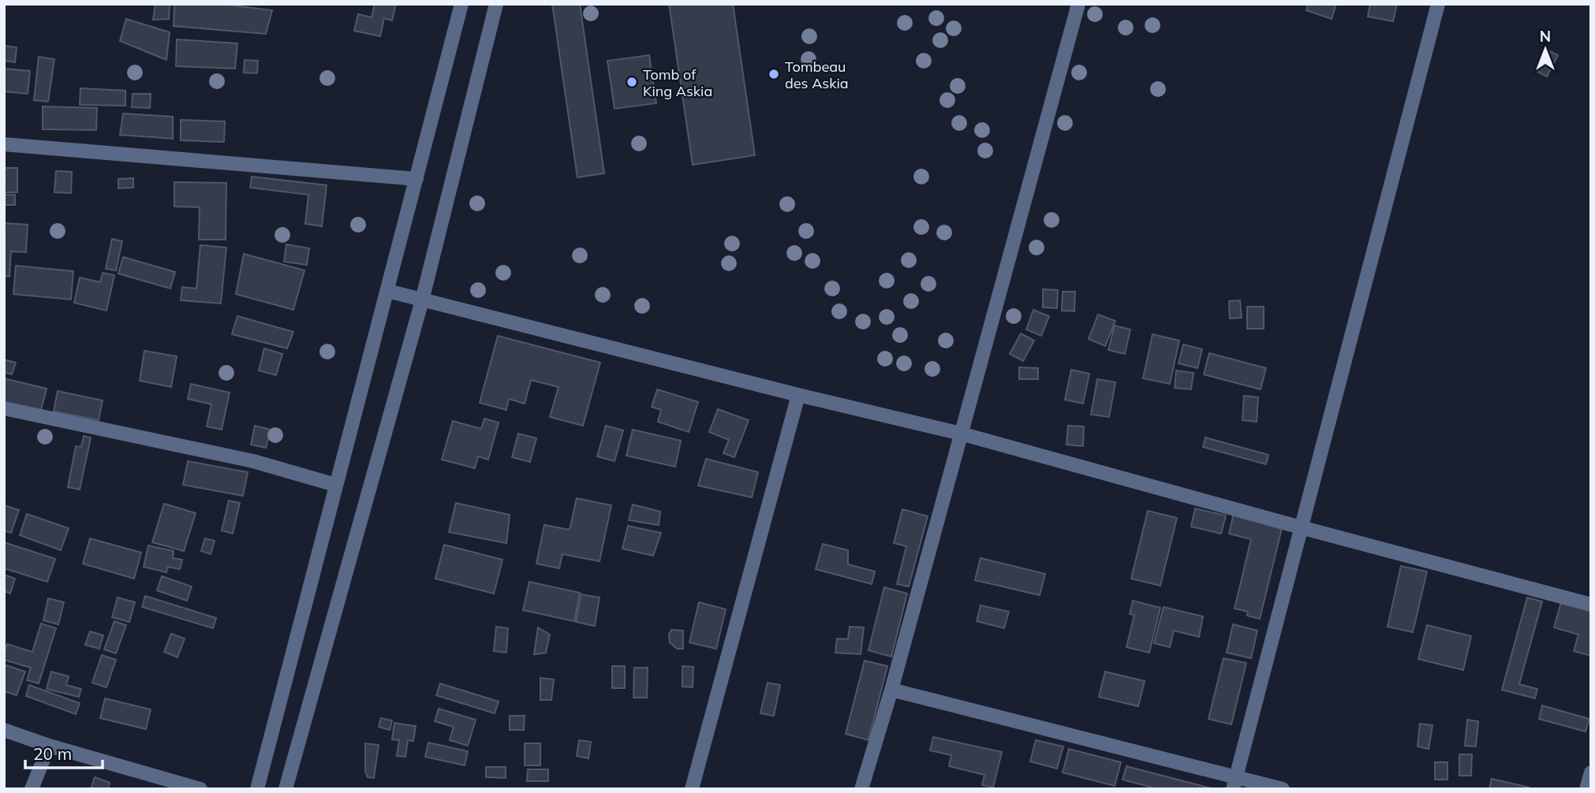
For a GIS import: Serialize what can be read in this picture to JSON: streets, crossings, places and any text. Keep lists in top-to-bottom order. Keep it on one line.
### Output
{"places":["Tombeau des Askia","Tomb of King Askia"],"scale_bar":"20 m","north":"top"}
